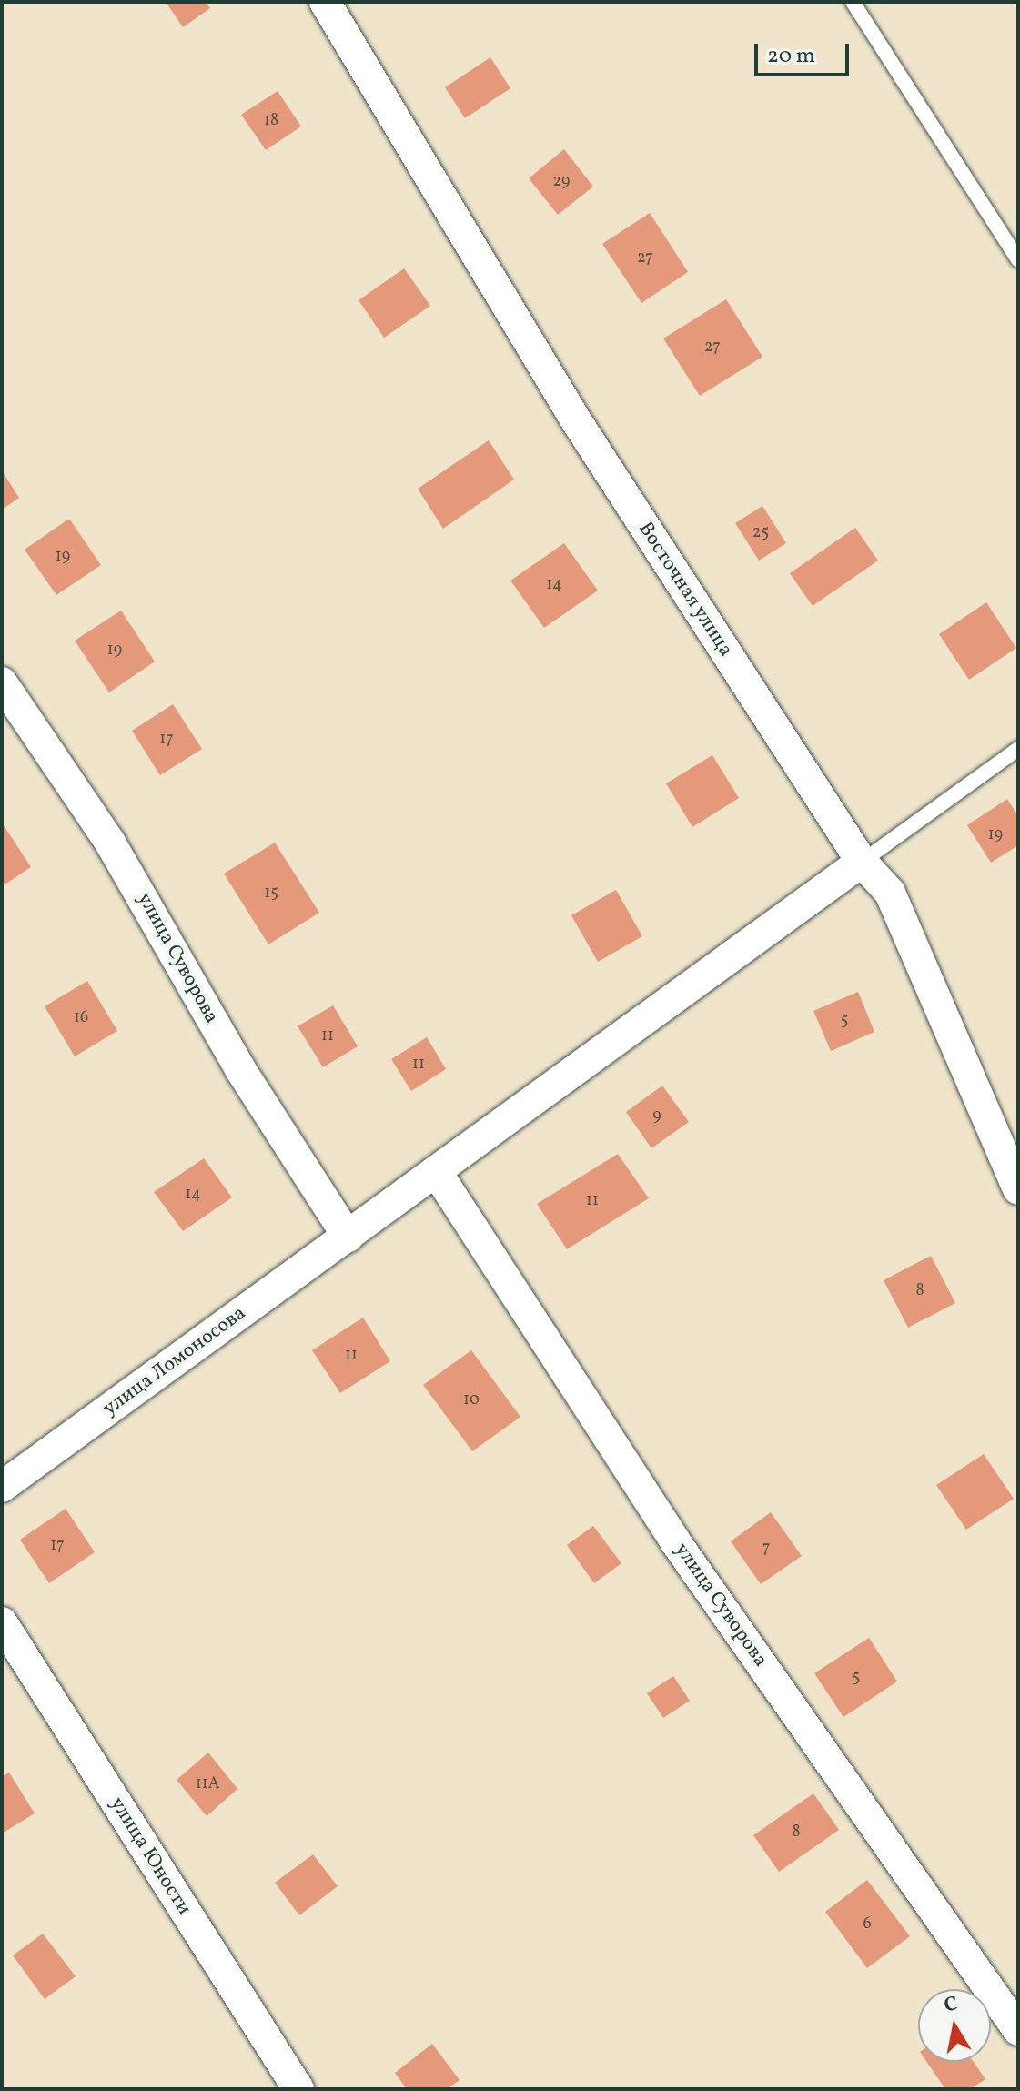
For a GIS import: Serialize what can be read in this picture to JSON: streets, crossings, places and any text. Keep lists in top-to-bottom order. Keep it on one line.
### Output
{"streets":{"street":["Восточная улица","улица Суворова","улица Ломоносова","улица Юности"]},"crossings":[["Восточная улица","улица Ломоносова"],["улица Суворова","улица Ломоносова"]],"house_numbers":["18","29","27","27","25","19","14","19","17","19","15","16","5","11","11","9","14","11","8","11","10","17","7","5","11А","8","6"],"scale_bar":"20 m","north":"top"}
